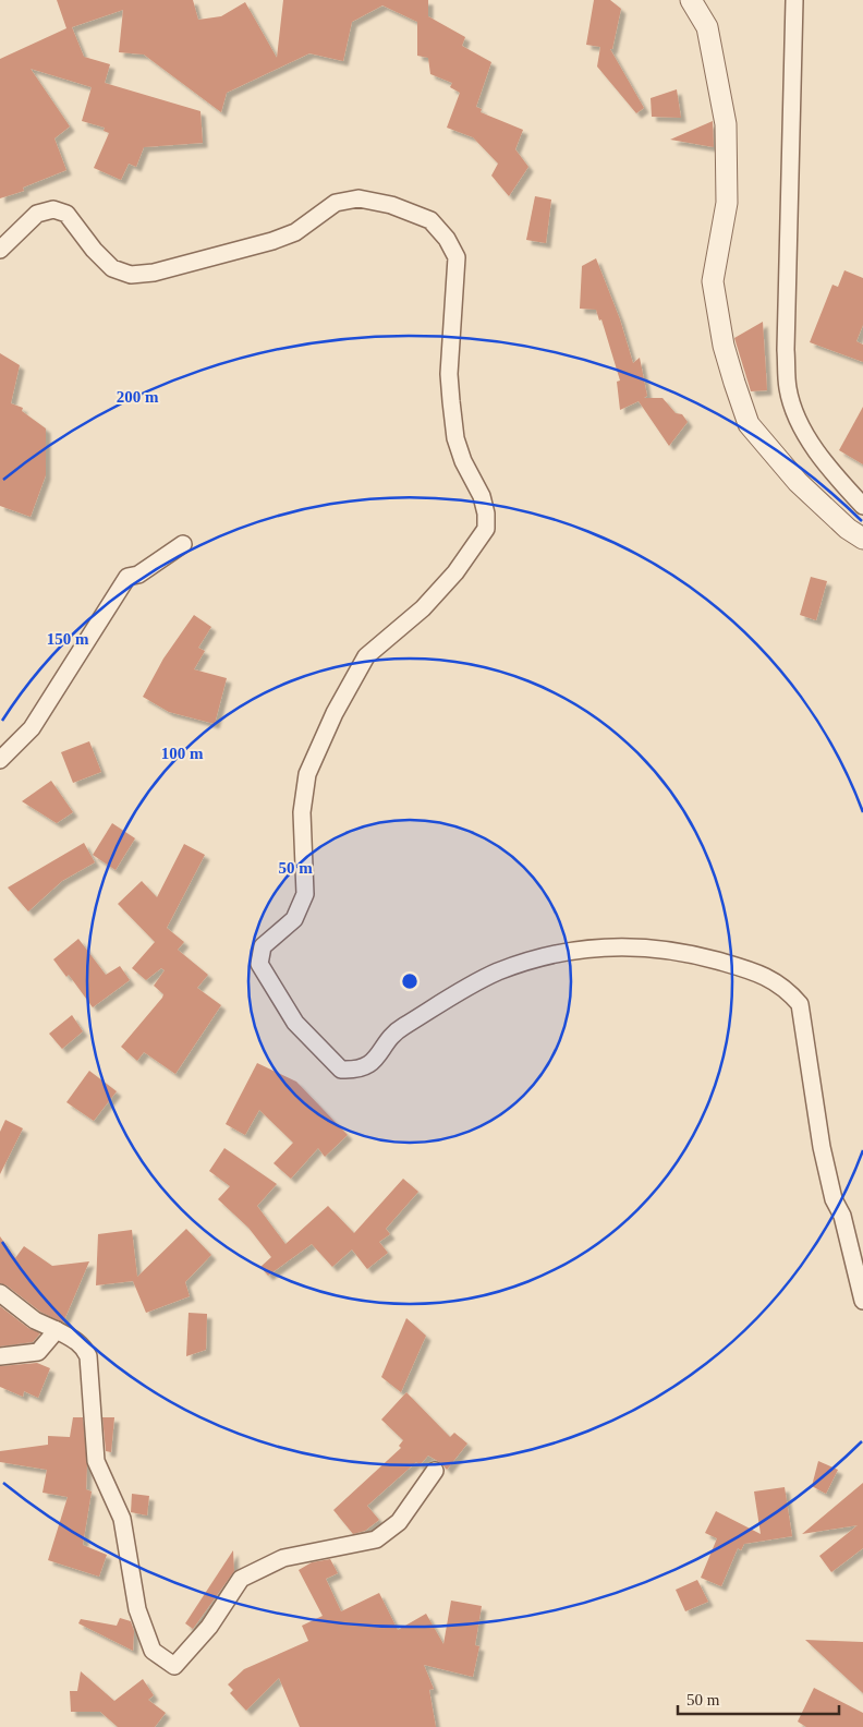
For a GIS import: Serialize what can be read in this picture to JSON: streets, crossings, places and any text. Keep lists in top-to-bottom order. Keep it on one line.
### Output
{"scale_bar":"50 m","rings":["200 m","150 m","100 m","50 m"]}
